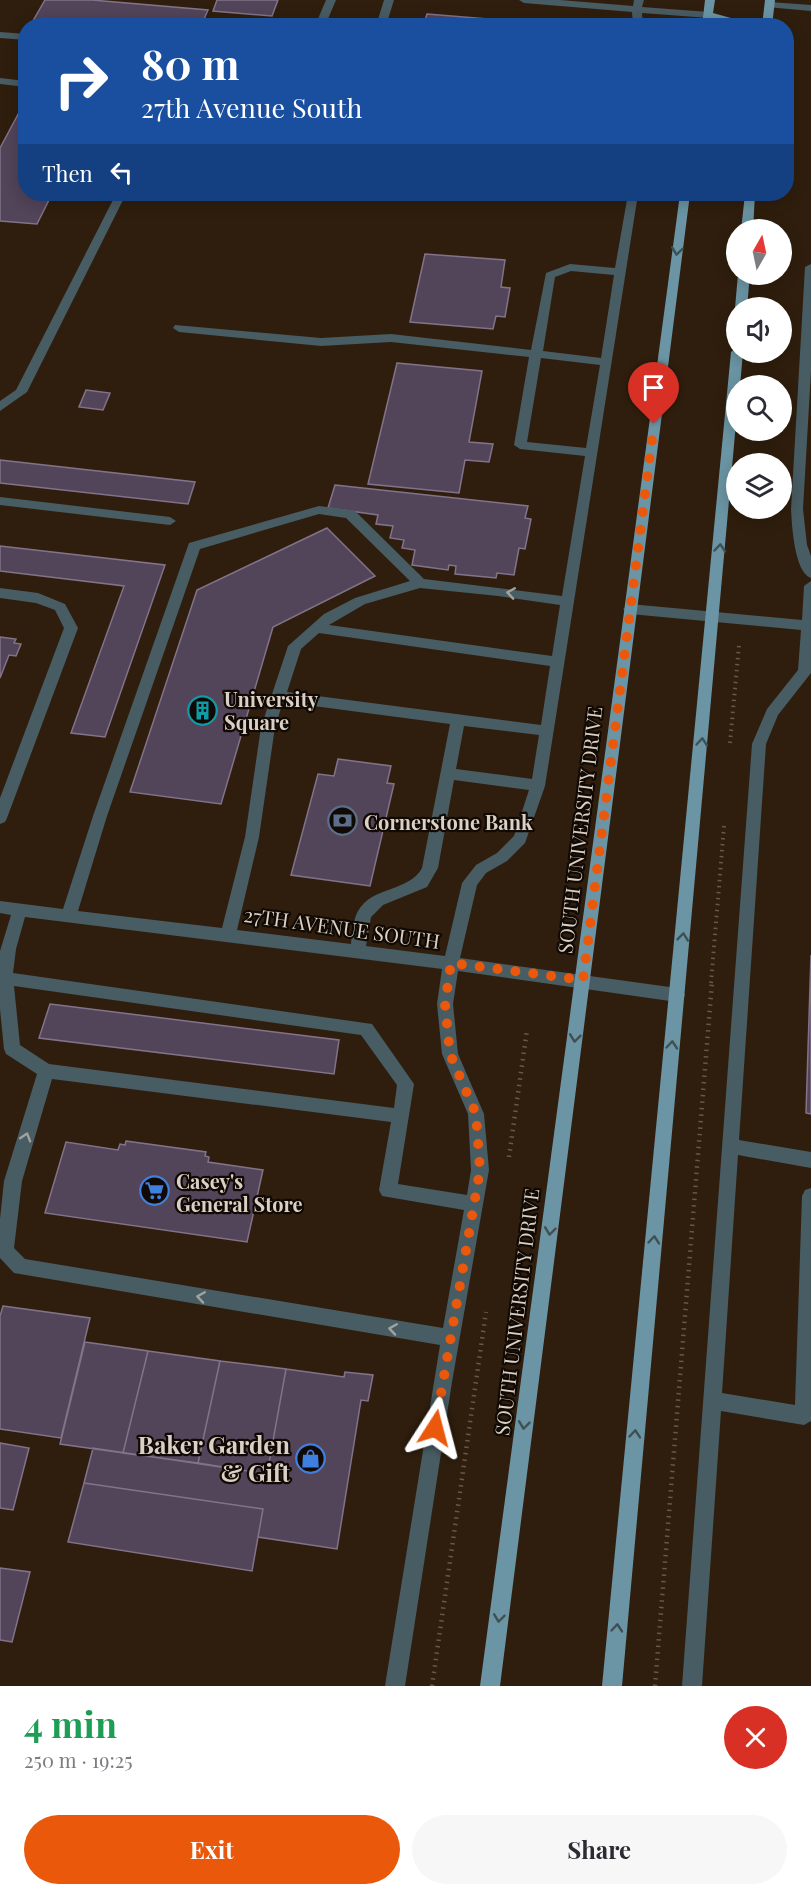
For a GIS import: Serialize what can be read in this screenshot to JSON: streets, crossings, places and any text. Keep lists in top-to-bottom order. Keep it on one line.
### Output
{"streets":{"main road":["SOUTH UNIVERSITY DRIVE"],"street":["27TH AVENUE SOUTH"]},"crossings":[["SOUTH UNIVERSITY DRIVE","27TH AVENUE SOUTH"]],"places":{"building":["University Square"],"bank":["Cornerstone Bank"],"supermarket":["Casey's General Store"],"shop":["Baker Garden & Gift"]},"north":"top","page":{"turn":["80 m","27th Avenue South"],"then":"Then","heading":["4 min","250 m · 19:25"],"buttons":["Exit","Share"]}}
